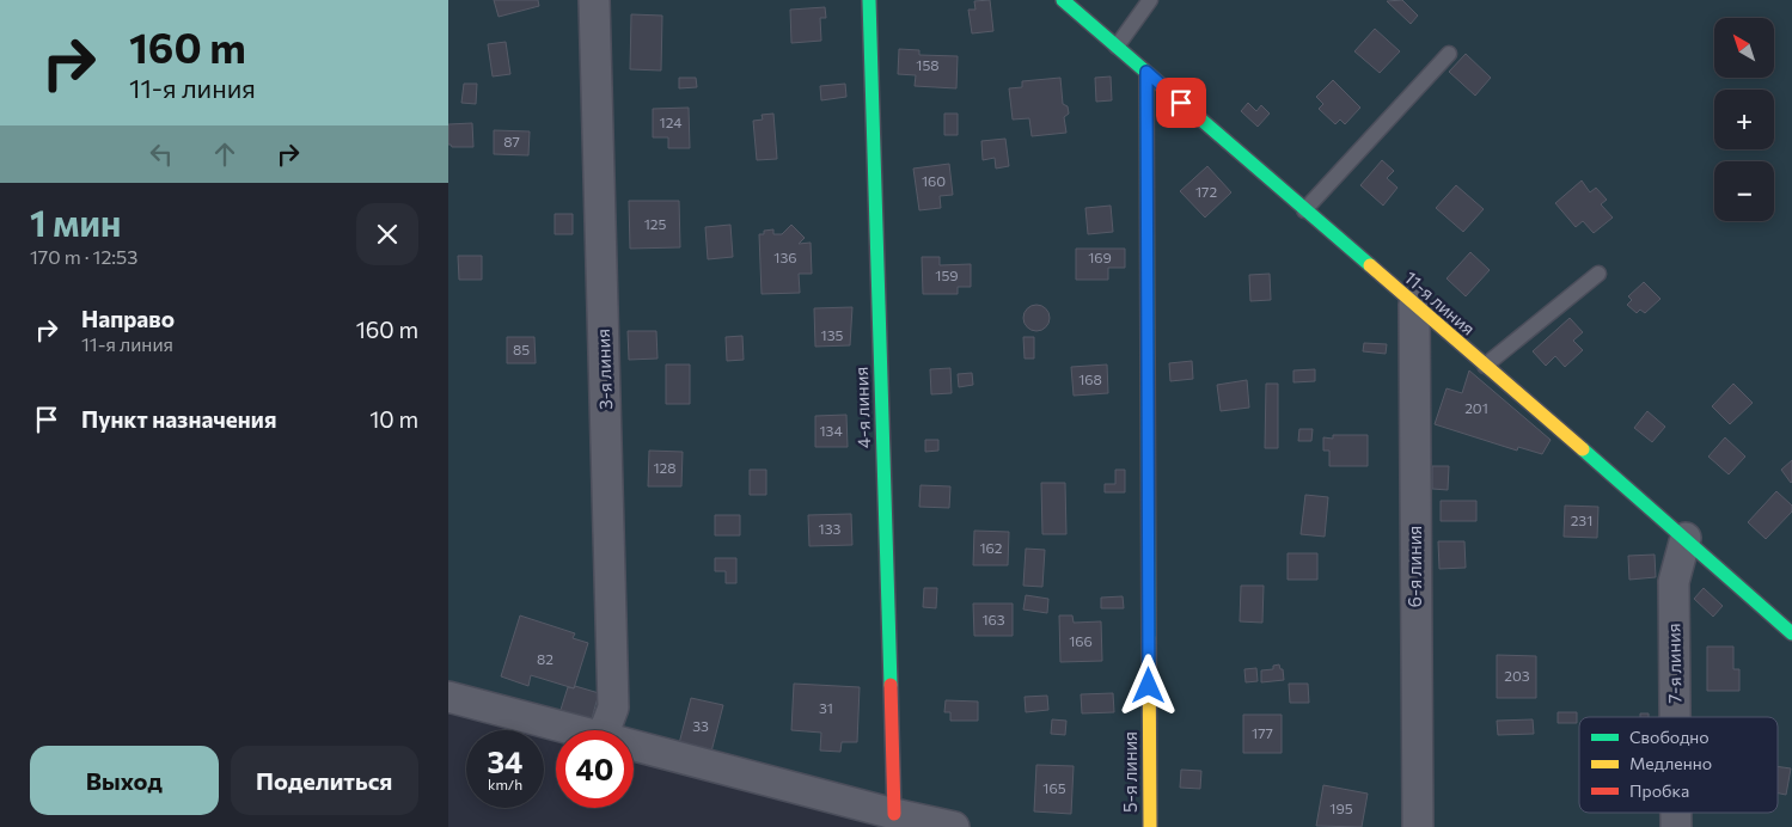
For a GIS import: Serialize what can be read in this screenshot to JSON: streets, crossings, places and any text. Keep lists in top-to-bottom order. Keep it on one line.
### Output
{"streets":{"street":["11-я линия","3-я линия","4-я линия","6-я линия","7-я линия","5-я линия"]},"crossings":[["11-я линия","6-я линия"],["11-я линия","7-я линия"],["11-я линия","5-я линия"]],"house_numbers":["158","124","87","160","172","125","136","169","159","135","85","168","201","134","128","231","133","162","163","166","82","203","31","33","177","165","195"],"legend":["Свободно","Медленно","Пробка"],"north":"top left","page":{"turn":["160 m","11-я линия"],"map_buttons":["+","−"],"heading":["1 мин","170 m · 12:53"],"list":[{"name":"Направо","note":"11-я линия","value":"160 m"},{"name":"Пункт назначения","value":"10 m"}],"speed":"34 km/h","limit":"40","buttons":["Выход","Поделиться"]}}
